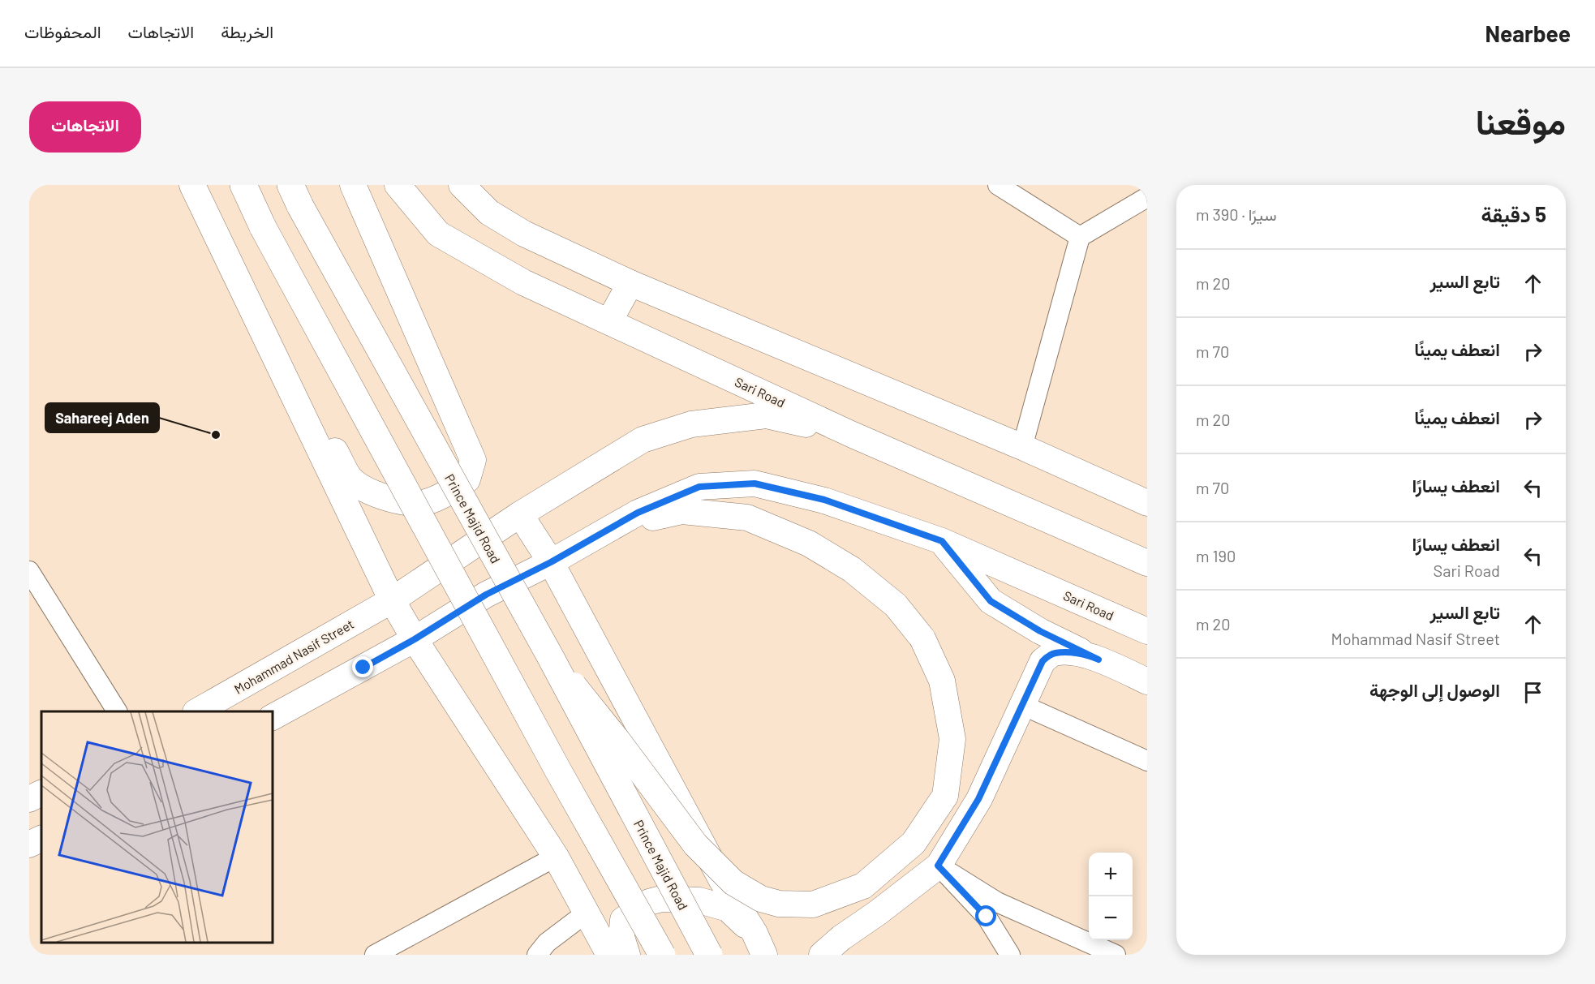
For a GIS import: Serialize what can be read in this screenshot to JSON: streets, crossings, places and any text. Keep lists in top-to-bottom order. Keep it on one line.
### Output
{"streets":{"highway":["Prince Majid Road"],"main road":["Sari Road","Mohammad Nasif Street"]},"crossings":[["Sari Road","Mohammad Nasif Street"]],"places":["Sahareej Aden"],"page":{"header":"Nearbee","nav":["الخريطة","الاتجاهات","المحفوظات"],"title":"موقعنا","buttons":"الاتجاهات","heading":["5 دقيقة","سيرًا · 390 m"],"list":[["تابع السير","20 m"],["انعطف يمينًا","70 m"],["انعطف يمينًا","20 m"],["انعطف يسارًا","70 m"],["انعطف يسارًا","Sari Road","190 m"],["تابع السير","Mohammad Nasif Street","20 m"],"الوصول إلى الوجهة"],"map_buttons":["+","−"]}}
